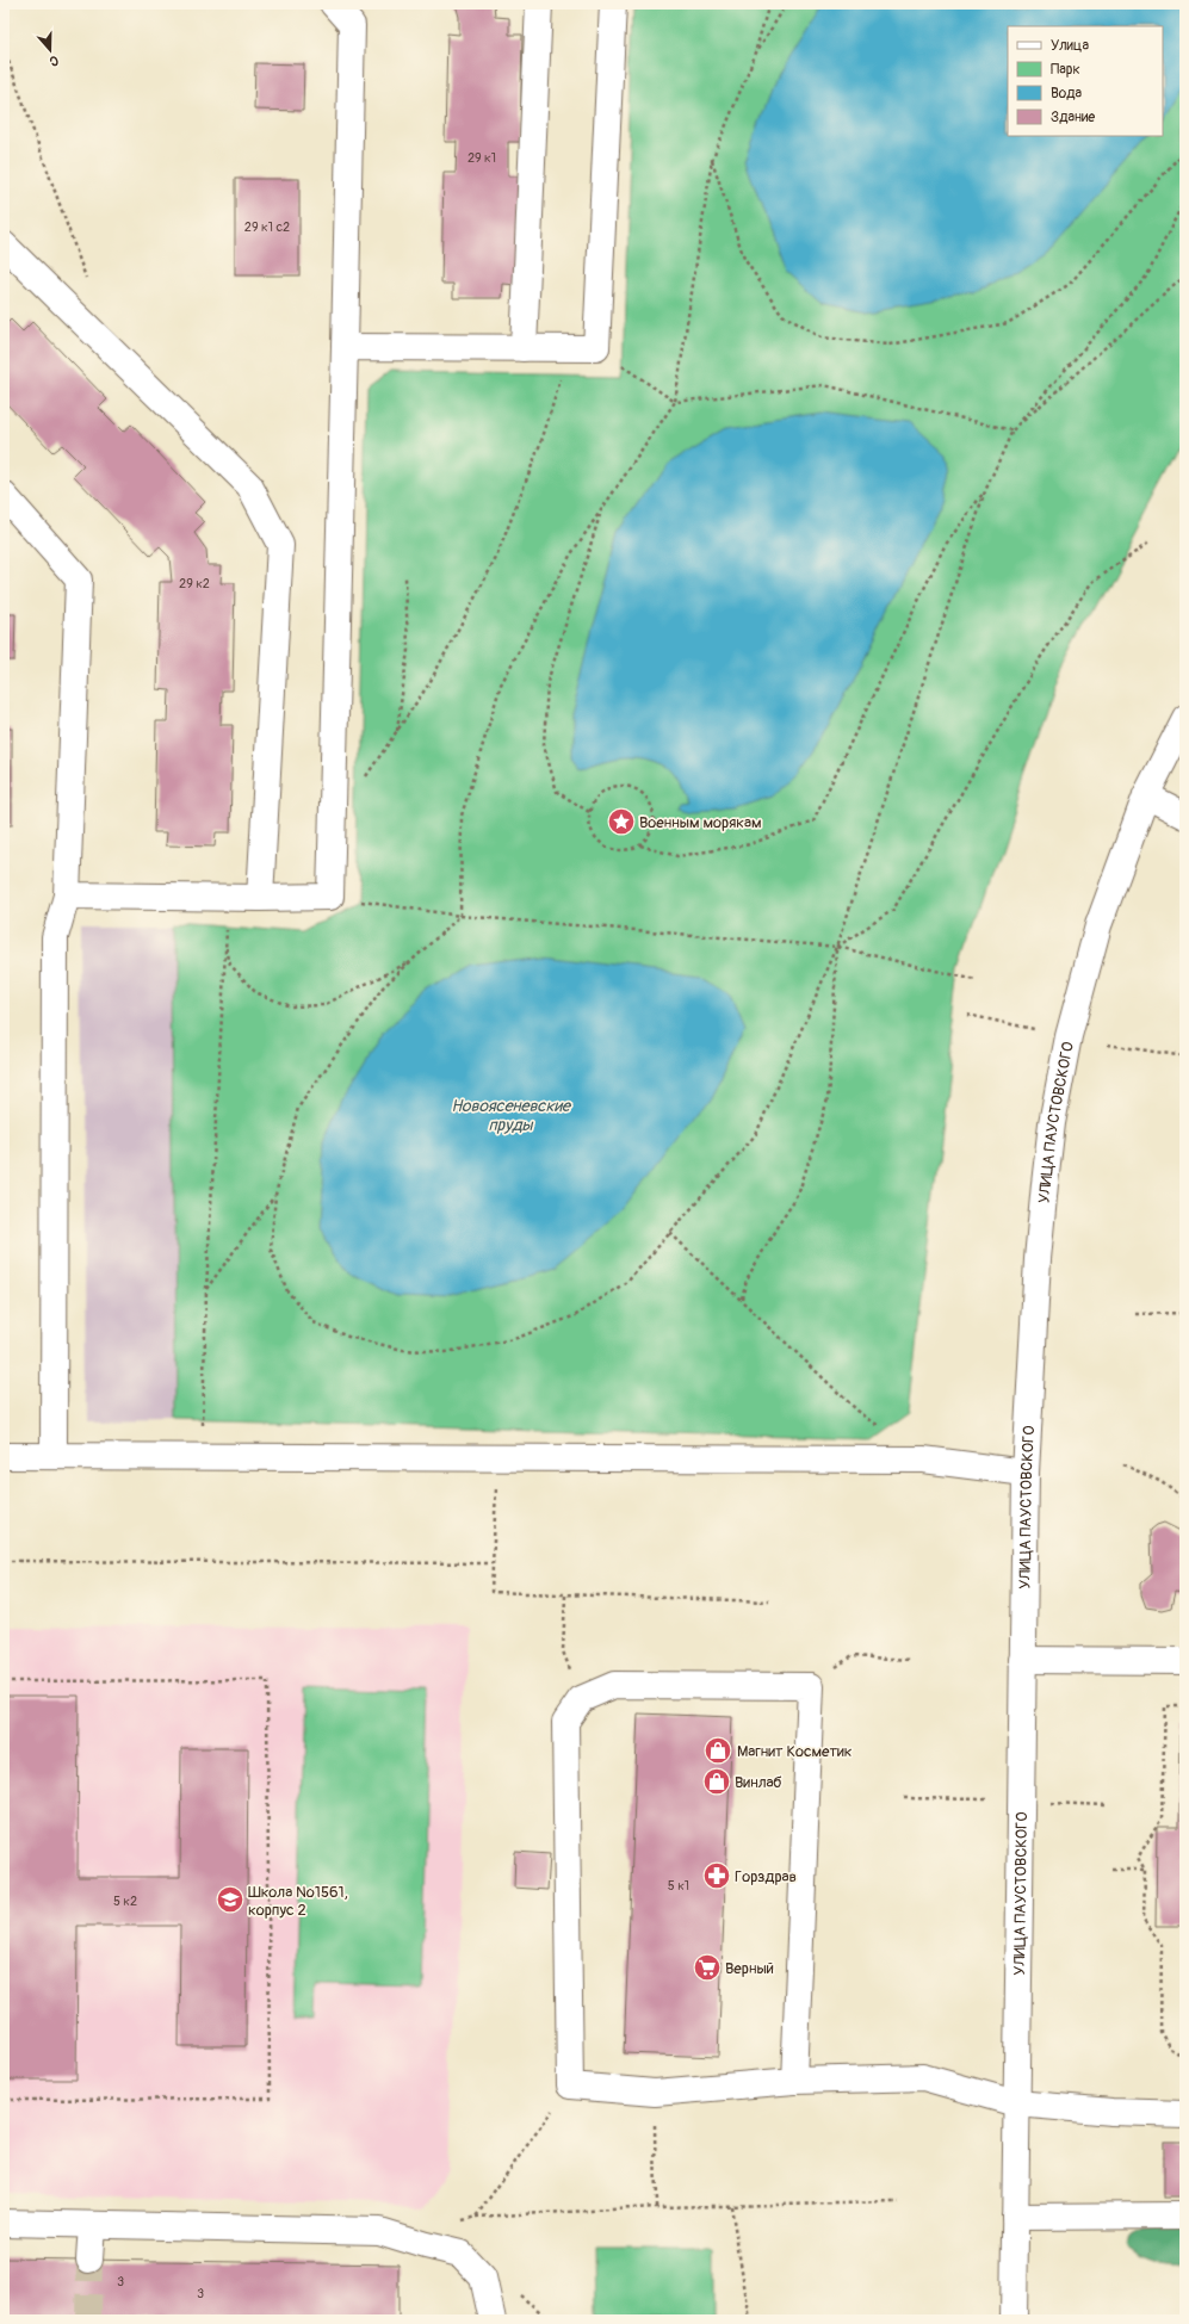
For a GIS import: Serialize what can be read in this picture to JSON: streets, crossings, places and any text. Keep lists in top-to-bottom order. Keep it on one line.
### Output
{"streets":{"main road":["УЛИЦА ПАУСТОВСКОГО"]},"water":["Новоясеневские пруды"],"places":{"place":["Военным морякам"],"shop":["Магнит Косметик","Винлаб"],"pharmacy":["Горздрав"],"school or university":["Школа №1561, корпус 2"],"supermarket":["Верный"]},"house_numbers":["29 к1","29 к1 с2","29 к2","5 к1","5 к2","3","3"],"legend":["Улица","Парк","Вода","Здание"],"north":"bottom"}
